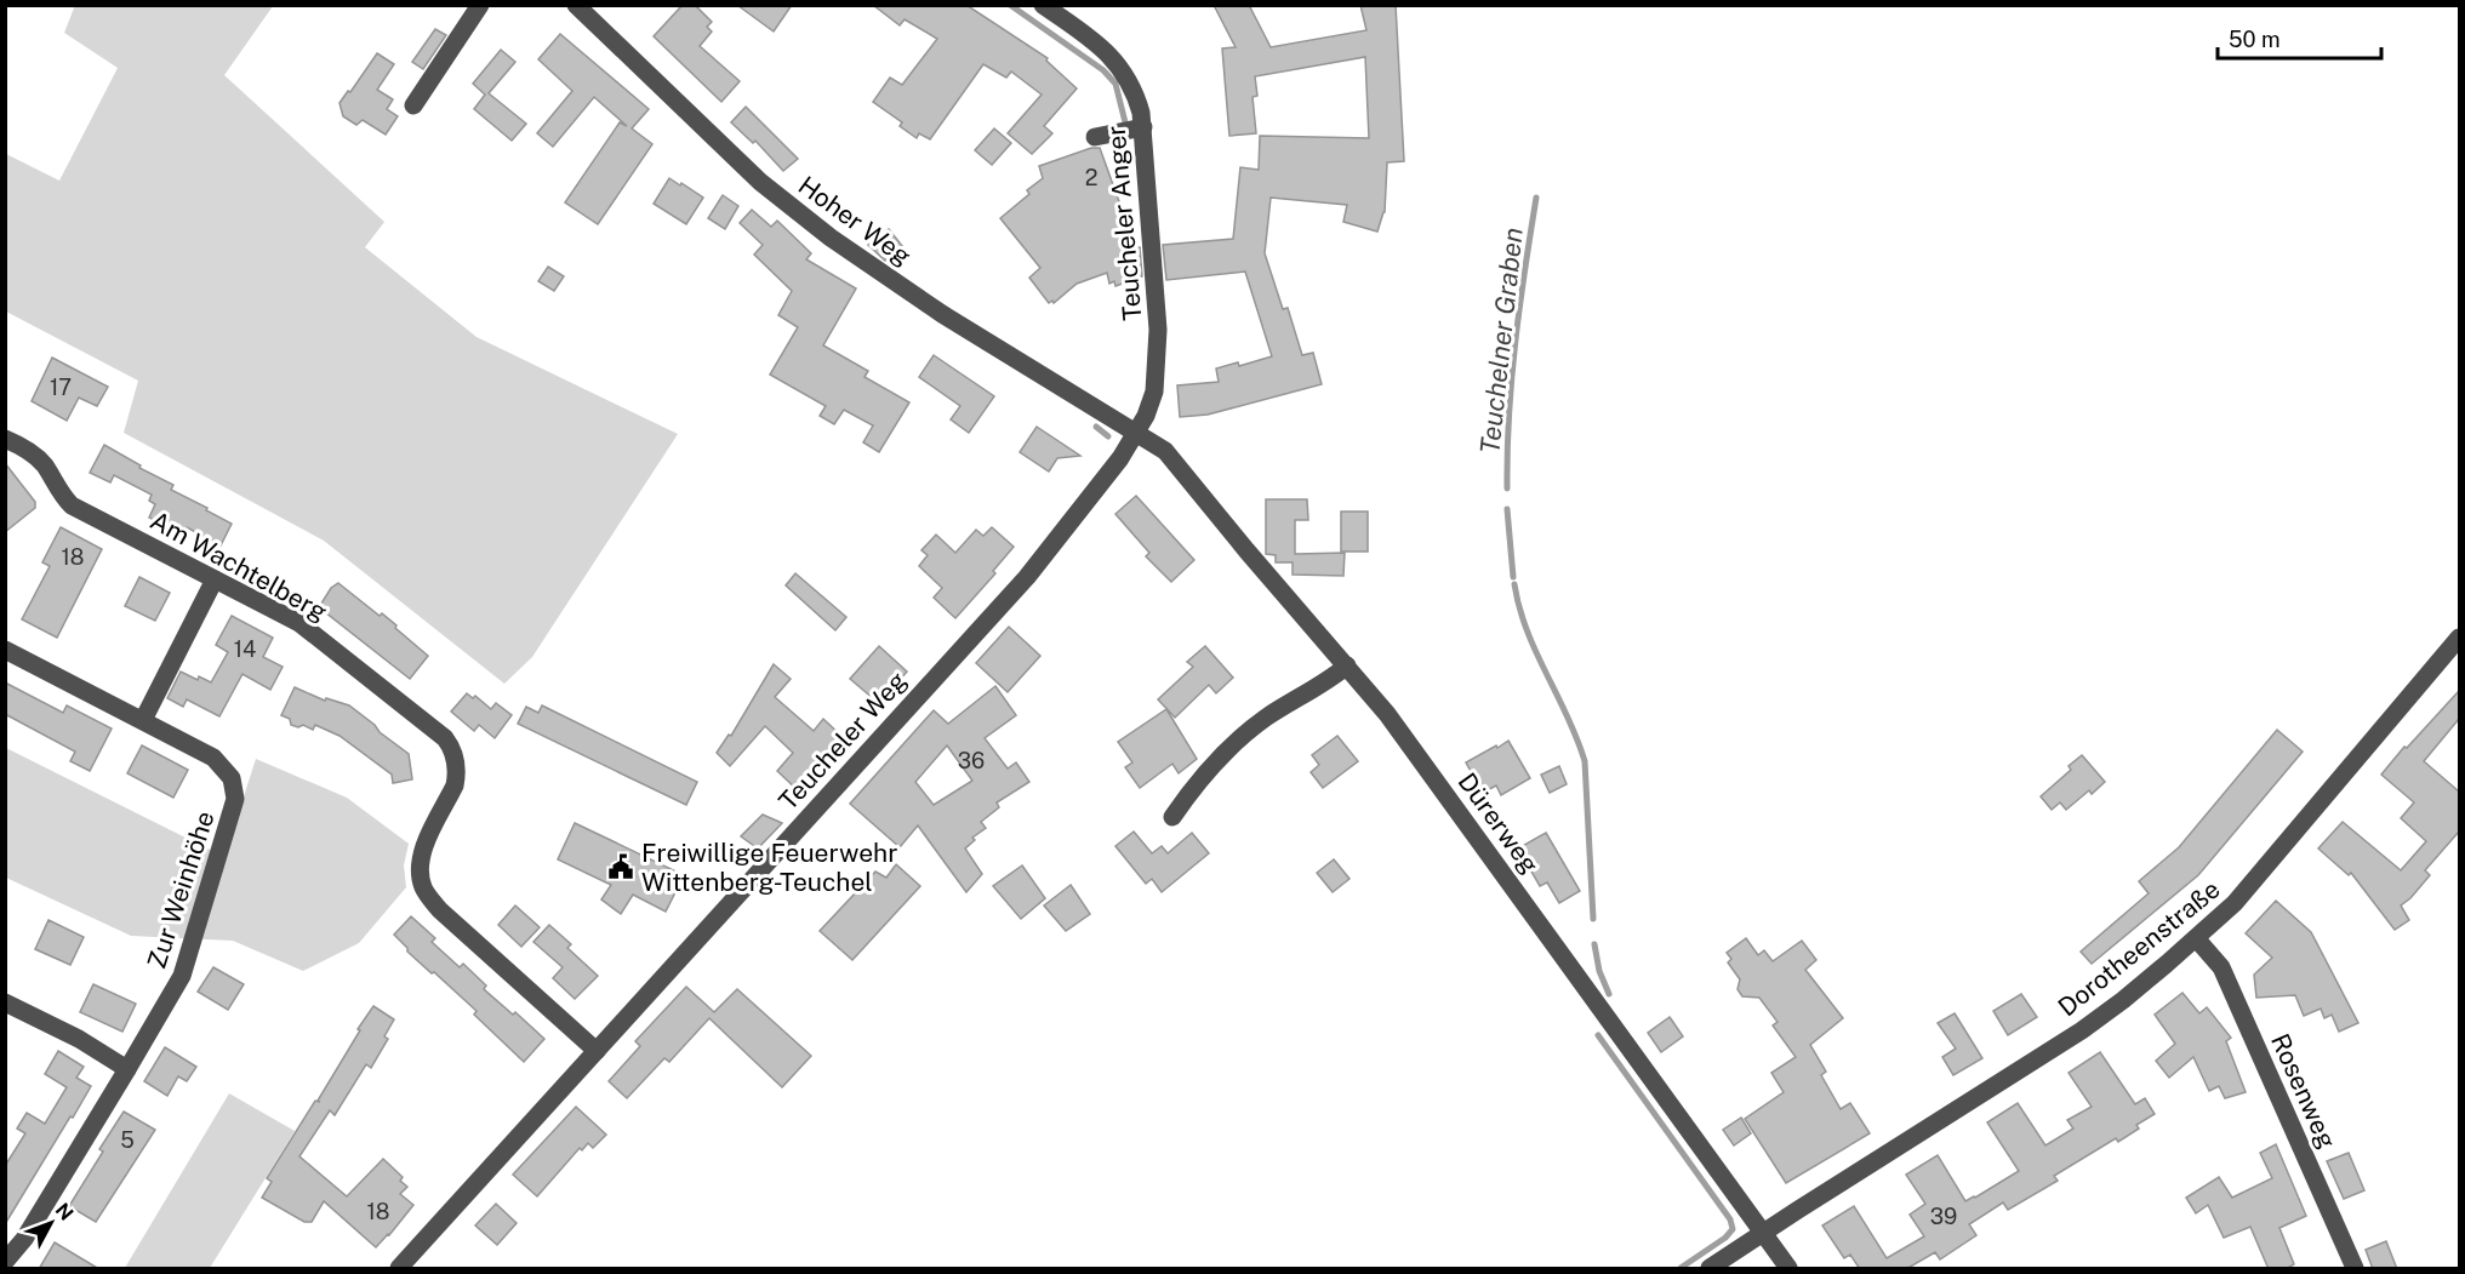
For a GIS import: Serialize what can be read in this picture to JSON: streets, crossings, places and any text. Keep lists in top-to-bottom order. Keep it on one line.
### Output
{"streets":{"street":["Hoher Weg","Teucheler Anger","Am Wachtelberg","Teucheler Weg","Dürerweg","Zur Weinhöhe","Dorotheenstraße","Rosenweg"]},"crossings":[["Hoher Weg","Teucheler Anger"],["Hoher Weg","Teucheler Weg"],["Hoher Weg","Dürerweg"],["Teucheler Anger","Teucheler Weg"],["Teucheler Anger","Dürerweg"],["Am Wachtelberg","Teucheler Weg"],["Teucheler Weg","Dürerweg"],["Dürerweg","Dorotheenstraße"],["Dorotheenstraße","Rosenweg"]],"water":["Teuchelner Graben"],"places":{"public building":["Freiwillige Feuerwehr Wittenberg-Teuchel"]},"house_numbers":["2","17","18","14","36","5","18","39"],"scale_bar":"50 m","north":"top right"}
